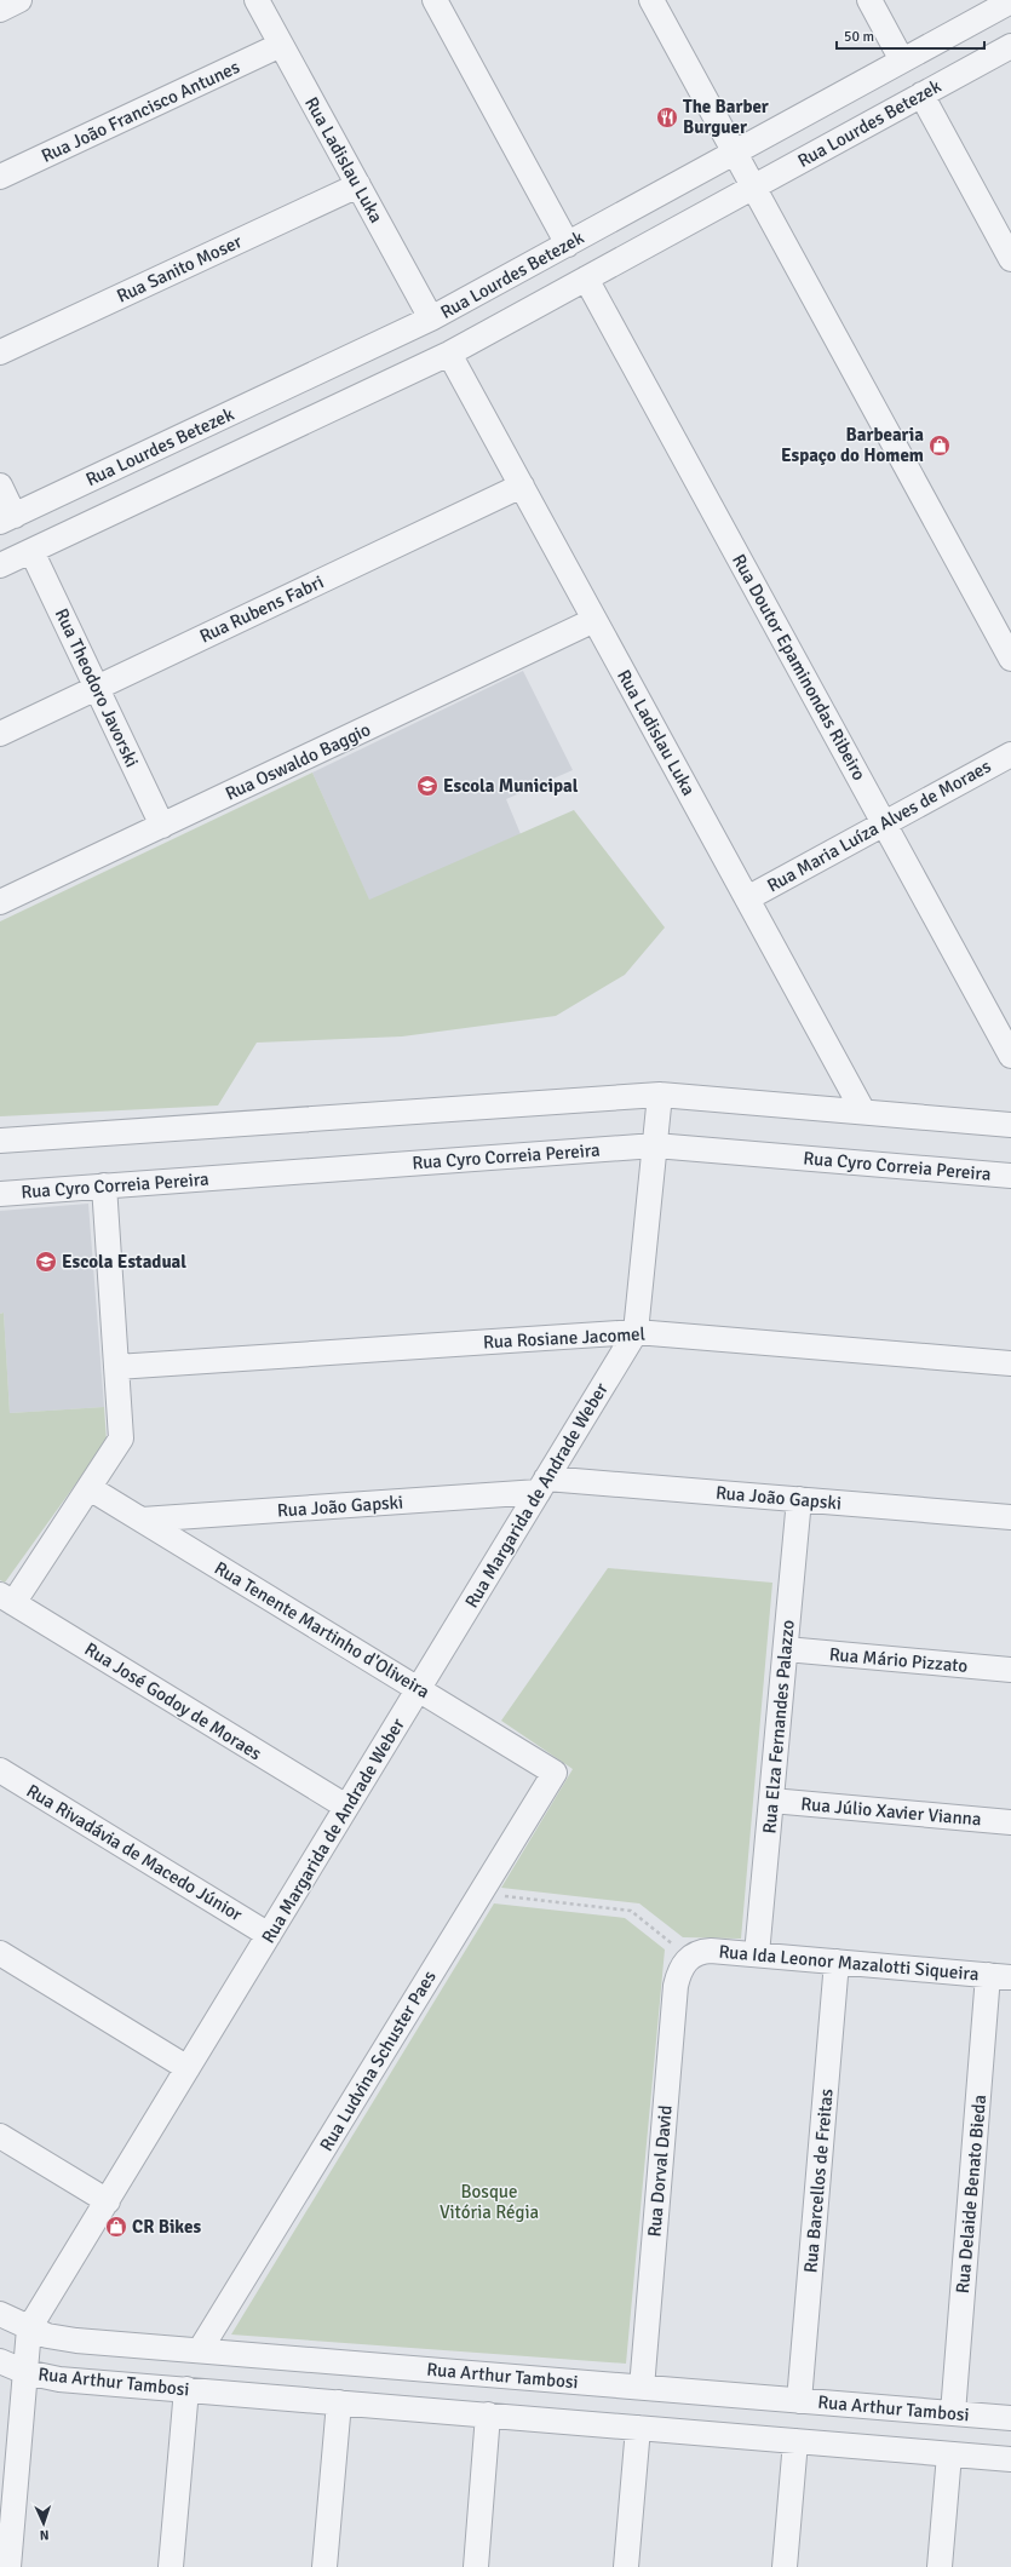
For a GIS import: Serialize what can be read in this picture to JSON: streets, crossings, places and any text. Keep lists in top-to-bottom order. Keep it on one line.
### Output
{"streets":{"street":["Rua João Francisco Antunes","Rua Lourdes Betezek","Rua Ladislau Luka","Rua Sanito Moser","Rua Rubens Fabri","Rua Doutor Epaminondas Ribeiro","Rua Theodoro Javorski","Rua Oswaldo Baggio","Rua Maria Luíza Alves de Moraes","Rua Cyro Correia Pereira","Rua Rosiane Jacomel","Rua Margarida de Andrade Weber","Rua João Gapski","Rua Tenente Martinho d'Oliveira","Rua Mário Pizzato","Rua José Godoy de Moraes","Rua Elza Fernandes Palazzo","Rua Júlio Xavier Vianna","Rua Rivadávia de Macedo Júnior","Rua Ida Leonor Mazalotti Siqueira","Rua Ludvina Schuster Paes","Rua Dorval David","Rua Barcellos de Freitas","Rua Delaide Benato Bieda","Rua Arthur Tambosi"]},"crossings":[["Rua João Francisco Antunes","Rua Ladislau Luka"],["Rua Lourdes Betezek","Rua Ladislau Luka"],["Rua Lourdes Betezek","Rua Doutor Epaminondas Ribeiro"],["Rua Lourdes Betezek","Rua Theodoro Javorski"],["Rua Ladislau Luka","Rua Sanito Moser"],["Rua Ladislau Luka","Rua Rubens Fabri"],["Rua Ladislau Luka","Rua Oswaldo Baggio"],["Rua Ladislau Luka","Rua Maria Luíza Alves de Moraes"],["Rua Rubens Fabri","Rua Theodoro Javorski"],["Rua Doutor Epaminondas Ribeiro","Rua Maria Luíza Alves de Moraes"],["Rua Theodoro Javorski","Rua Oswaldo Baggio"],["Rua Cyro Correia Pereira","Rua Margarida de Andrade Weber"],["Rua Rosiane Jacomel","Rua Margarida de Andrade Weber"],["Rua Margarida de Andrade Weber","Rua João Gapski"],["Rua Margarida de Andrade Weber","Rua Tenente Martinho d'Oliveira"],["Rua Margarida de Andrade Weber","Rua José Godoy de Moraes"],["Rua Margarida de Andrade Weber","Rua Rivadávia de Macedo Júnior"],["Rua Margarida de Andrade Weber","Rua Arthur Tambosi"],["Rua João Gapski","Rua Tenente Martinho d'Oliveira"],["Rua João Gapski","Rua Elza Fernandes Palazzo"],["Rua Tenente Martinho d'Oliveira","Rua Ludvina Schuster Paes"],["Rua Mário Pizzato","Rua Elza Fernandes Palazzo"],["Rua Elza Fernandes Palazzo","Rua Júlio Xavier Vianna"],["Rua Elza Fernandes Palazzo","Rua Ida Leonor Mazalotti Siqueira"],["Rua Ida Leonor Mazalotti Siqueira","Rua Dorval David"],["Rua Ida Leonor Mazalotti Siqueira","Rua Barcellos de Freitas"],["Rua Ida Leonor Mazalotti Siqueira","Rua Delaide Benato Bieda"],["Rua Ludvina Schuster Paes","Rua Arthur Tambosi"],["Rua Dorval David","Rua Arthur Tambosi"],["Rua Barcellos de Freitas","Rua Arthur Tambosi"],["Rua Delaide Benato Bieda","Rua Arthur Tambosi"]],"parks":["Bosque Vitória Régia"],"places":{"restaurant":["The Barber Burguer"],"shop":["Barbearia Espaço do Homem","CR Bikes"],"school or university":["Escola Municipal","Escola Estadual"]},"scale_bar":"50 m","north":"bottom"}
